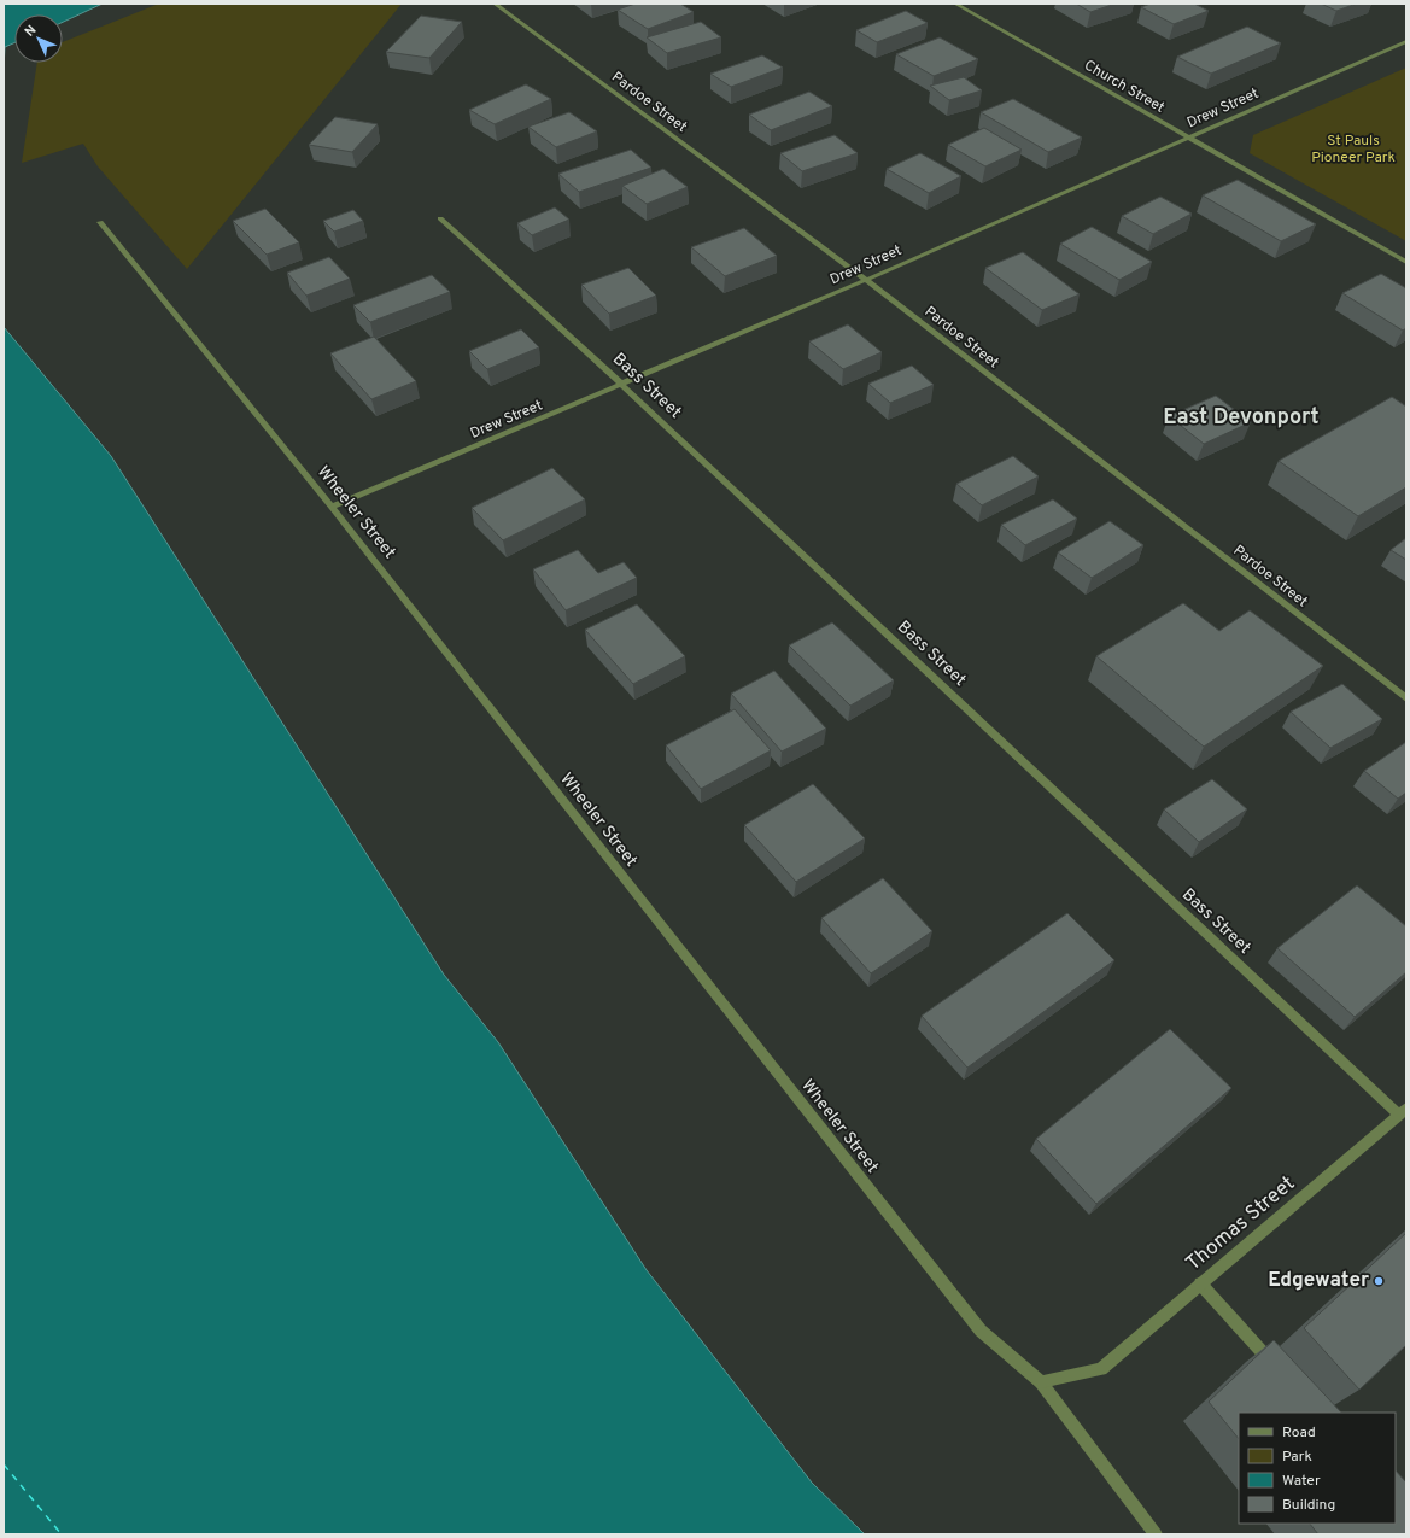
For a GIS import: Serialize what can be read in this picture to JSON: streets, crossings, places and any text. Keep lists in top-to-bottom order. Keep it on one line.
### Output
{"streets":{"street":["Church Street","Pardoe Street","Drew Street","Bass Street","Wheeler Street","Thomas Street"]},"crossings":[["Church Street","Drew Street"],["Pardoe Street","Drew Street"],["Drew Street","Bass Street"],["Drew Street","Wheeler Street"],["Bass Street","Thomas Street"],["Wheeler Street","Thomas Street"]],"districts":["East Devonport"],"parks":["St Pauls Pioneer Park"],"places":["Edgewater"],"legend":["Road","Park","Water","Building"],"north":"top left"}
